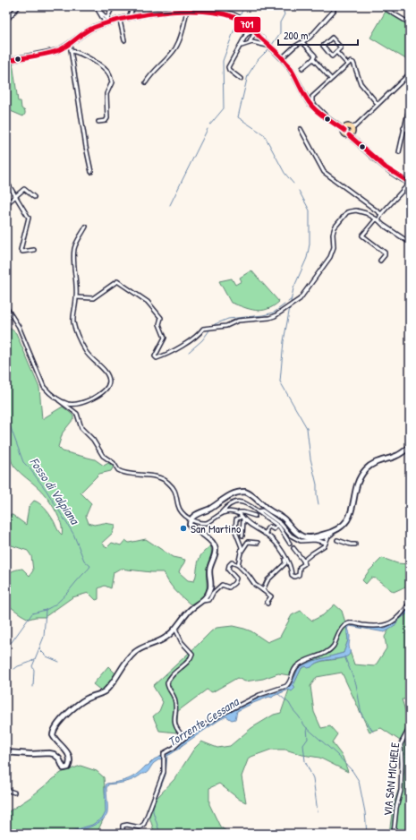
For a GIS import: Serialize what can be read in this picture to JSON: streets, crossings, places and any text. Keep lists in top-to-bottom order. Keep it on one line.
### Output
{"streets":{"street":["VIA SAN MICHELE"]},"water":["Fosso di Valpiana","Torrente Cessana"],"places":["San Martino"],"lines":["transit line 701"],"scale_bar":"200 m"}
